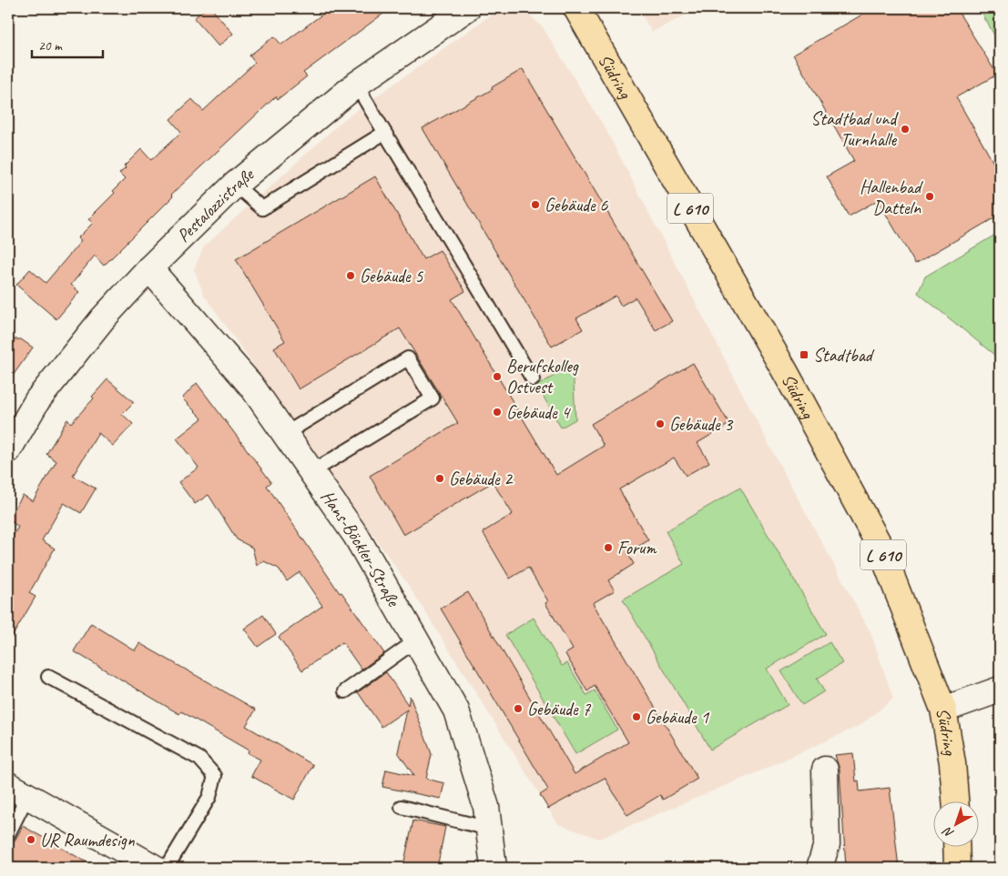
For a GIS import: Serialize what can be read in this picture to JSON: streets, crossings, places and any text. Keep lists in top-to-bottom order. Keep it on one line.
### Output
{"streets":{"main road":["Südring","L 610"],"street":["Pestalozzistraße","Hans-Böckler-Straße"]},"crossings":[["Pestalozzistraße","Hans-Böckler-Straße"]],"places":{"other":["Stadtbad und Turnhalle","Hallenbad Datteln","Gebäude 6","Gebäude 5","Berufskolleg Ostvest","Gebäude 4","Gebäude 3","Gebäude 2","Forum","Gebäude 7","Gebäude 1","UR Raumdesign"],"transit":["Stadtbad"]},"scale_bar":"20 m","north":"bottom left"}
